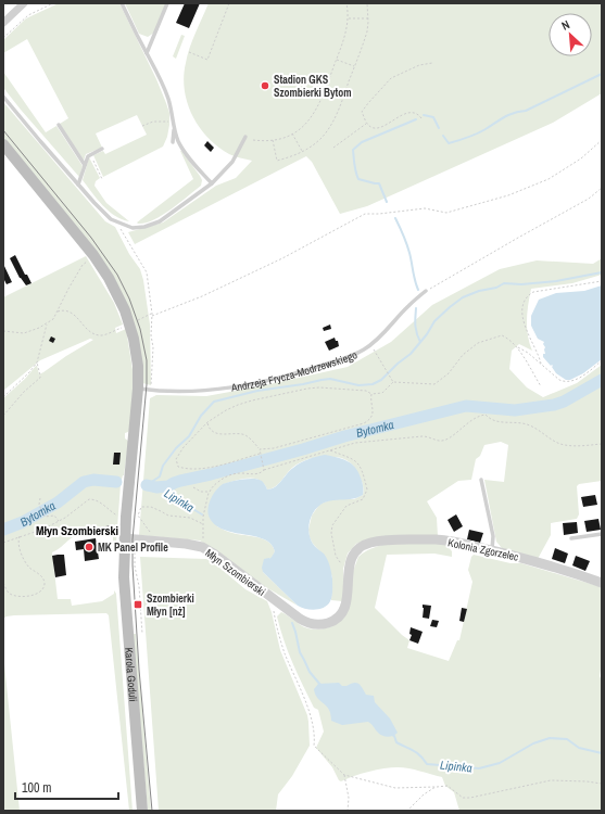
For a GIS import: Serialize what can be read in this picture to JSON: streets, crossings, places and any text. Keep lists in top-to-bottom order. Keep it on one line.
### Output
{"streets":{"main road":["Karola Goduli"],"street":["Kolonia Zgorzelec","Młyn Szombierski"],"lane":["Andrzeja Frycza-Modrzewskiego"]},"crossings":[["Kolonia Zgorzelec","Młyn Szombierski"],["Młyn Szombierski","Karola Goduli"]],"districts":["Młyn Szombierski"],"water":["Bytomka","Lipinka"],"places":{"other":["Stadion GKS Szombierki Bytom","MK Panel Profile"],"transit":["Szombierki Młyn [nż]"]},"scale_bar":"100 m","north":"top left"}
